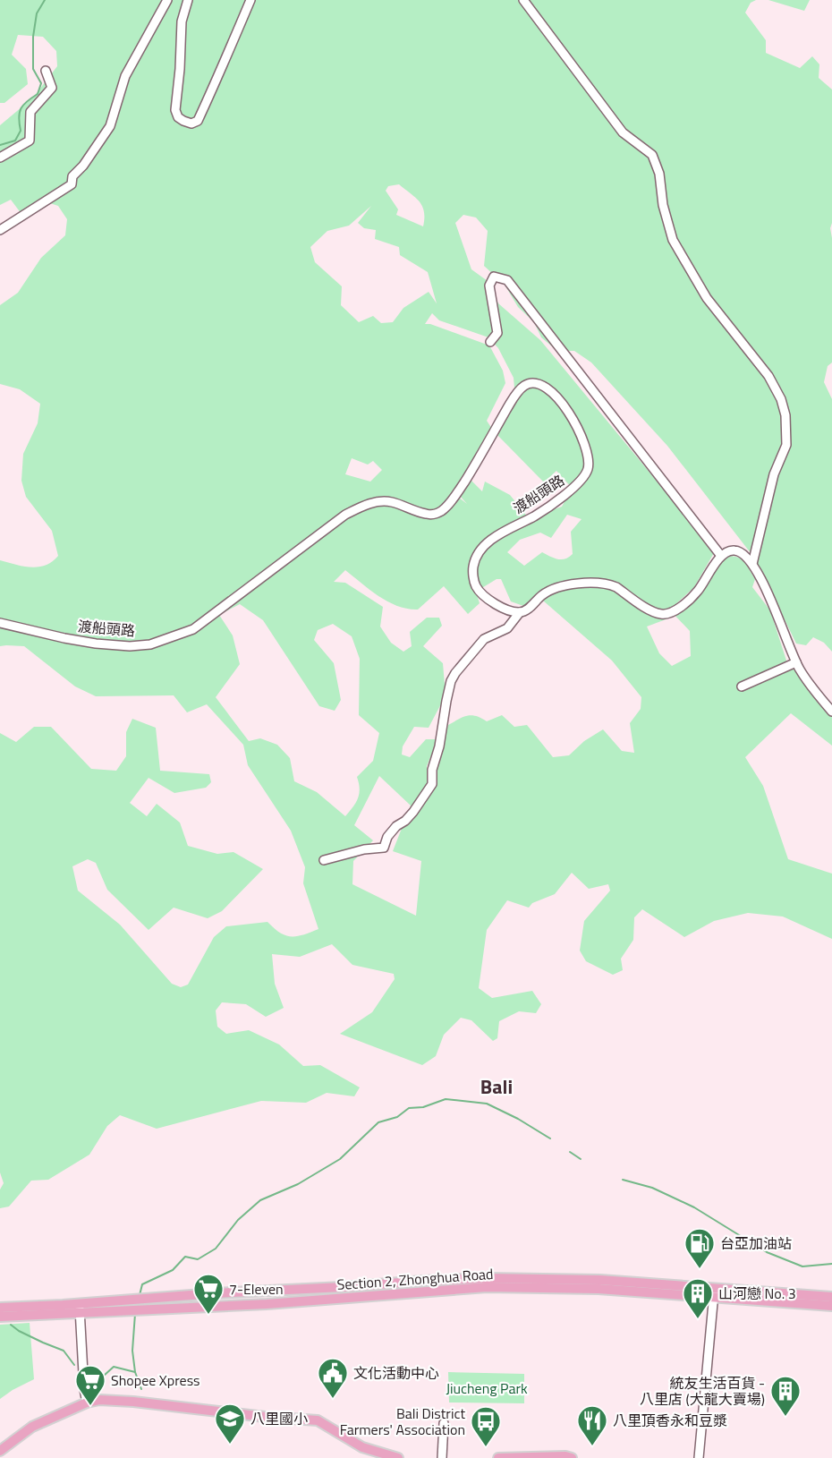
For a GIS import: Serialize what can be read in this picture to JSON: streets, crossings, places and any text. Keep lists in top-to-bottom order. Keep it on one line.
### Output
{"streets":{"main road":["Section 2, Zhonghua Road"],"street":["渡船頭路"]},"districts":["Bali"],"parks":["Jiucheng Park"],"places":{"fuel station":["台亞加油站"],"supermarket":["7-Eleven","Shopee Xpress"],"building":["山河戀 No. 3","統友生活百貨 - 八里店 (大龍大賣場)"],"public building":["文化活動中心"],"school or university":["八里國小"],"restaurant":["八里頂香永和豆漿"],"bus stop":["Bali District Farmers' Association"]}}
